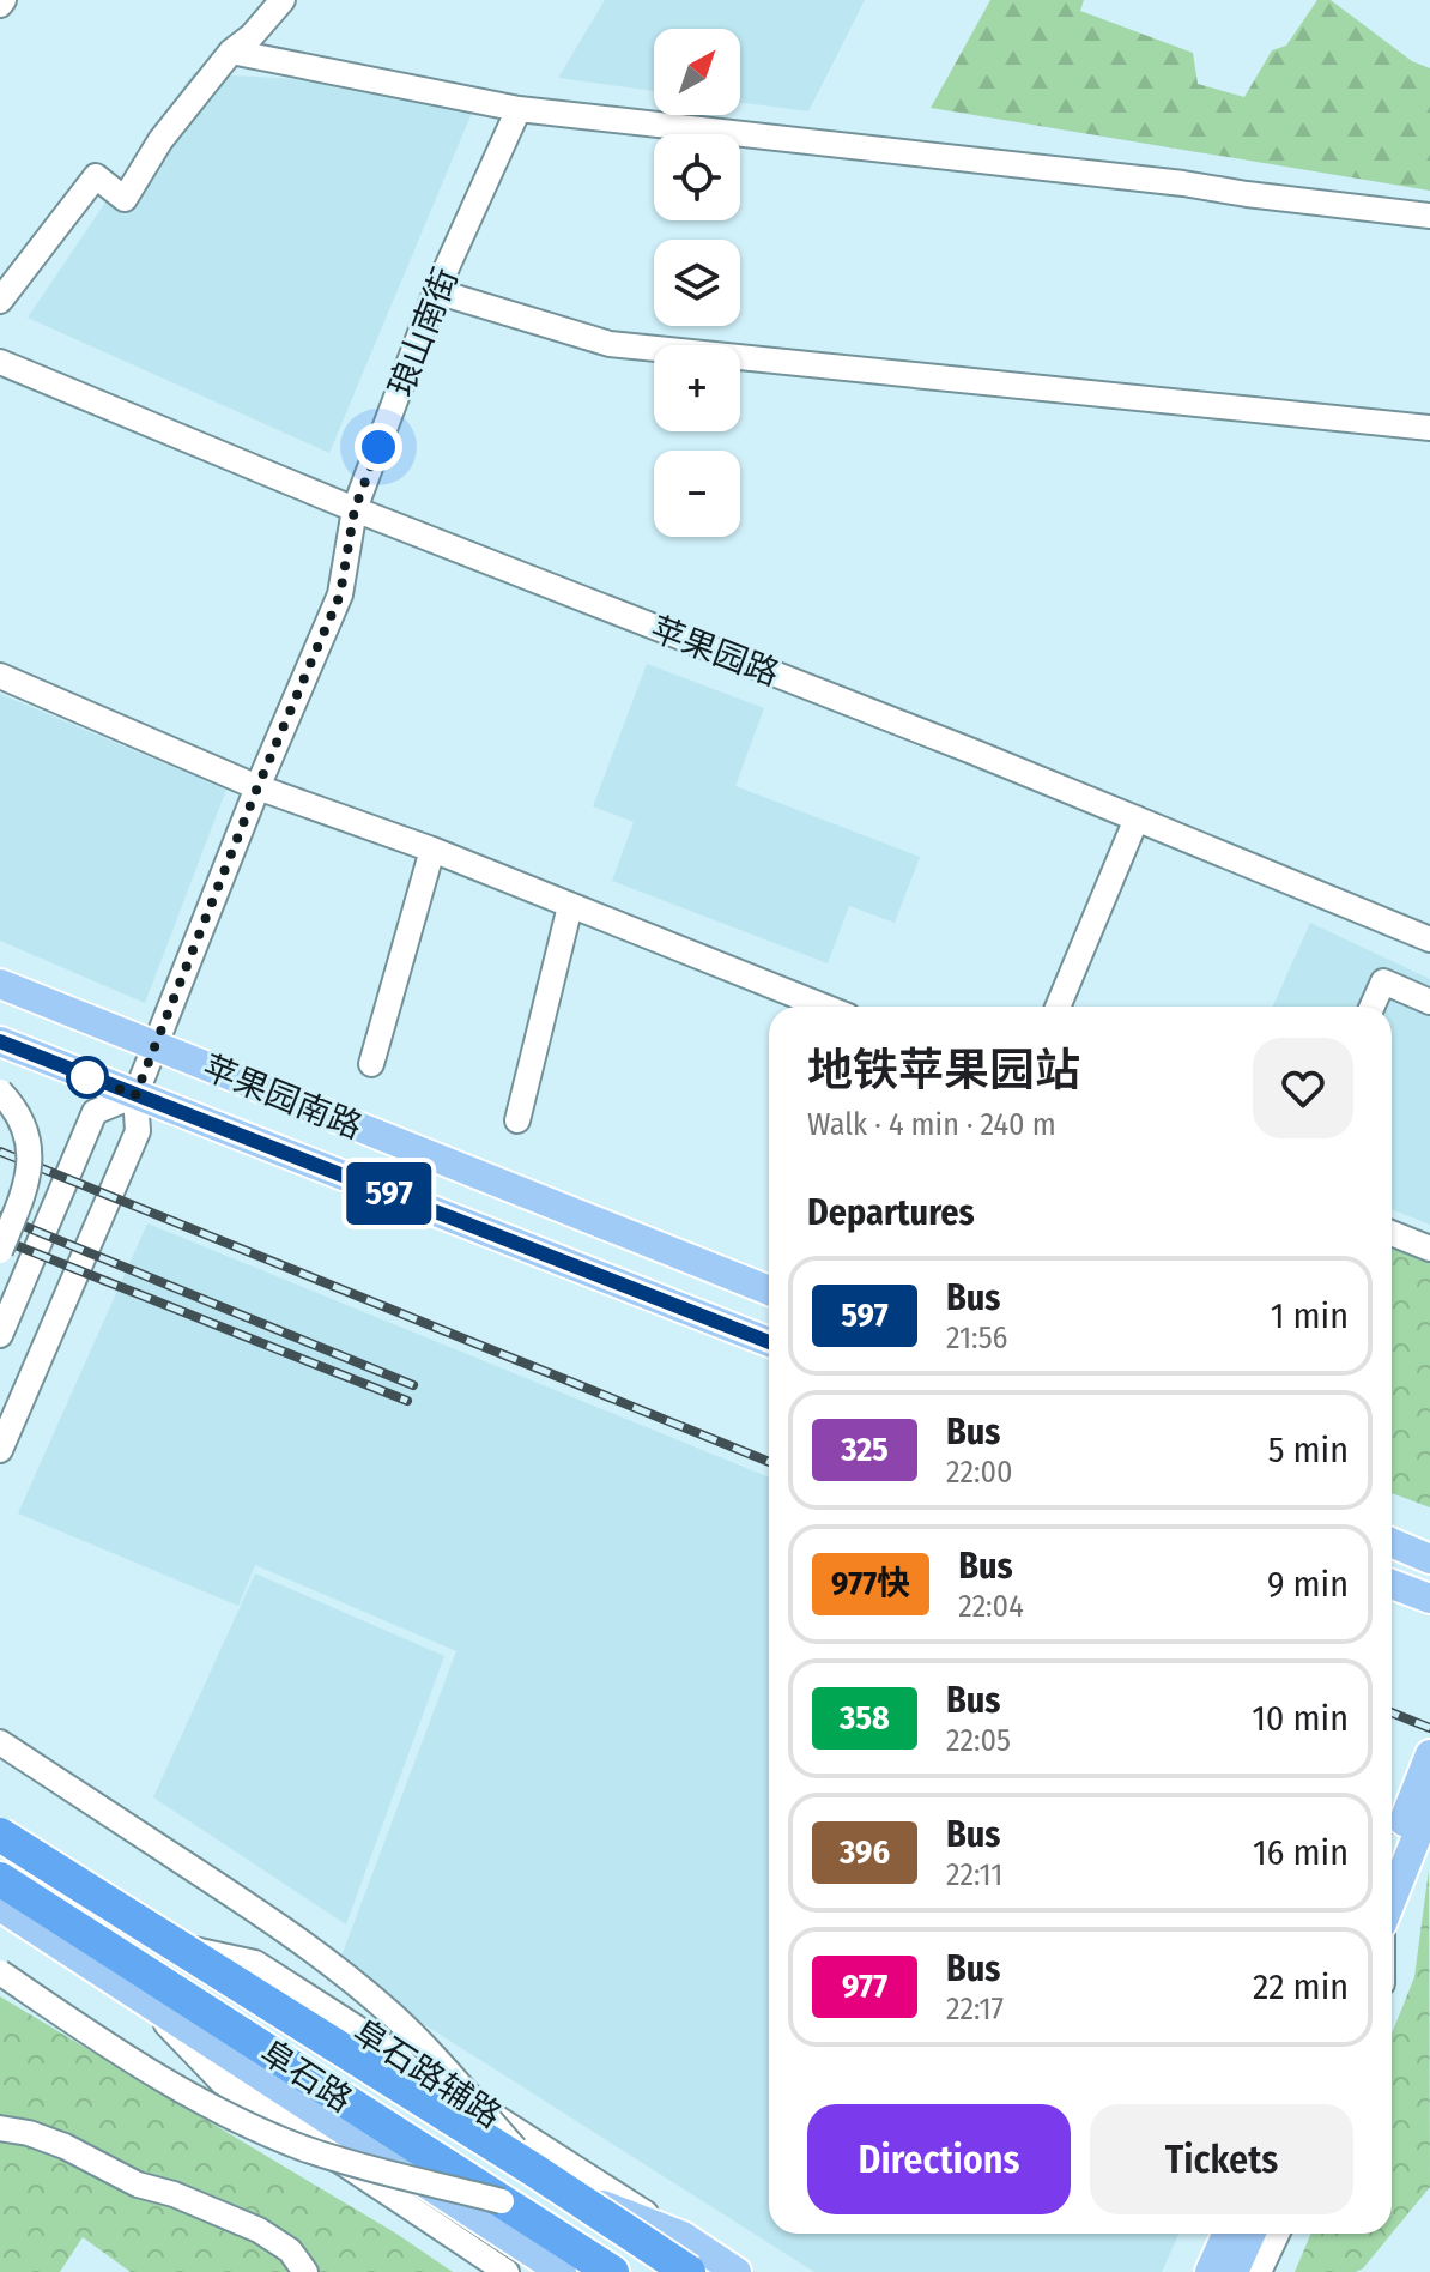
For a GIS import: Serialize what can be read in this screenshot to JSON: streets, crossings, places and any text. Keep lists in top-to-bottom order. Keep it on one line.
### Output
{"streets":{"highway":["阜石路"],"main road":["苹果园南路"],"street":["琅山南街","苹果园路"]},"crossings":[["琅山南街","苹果园路"],["琅山南街","苹果园南路"]],"lines":["bus line 597"],"north":"top right","page":{"on_map":"597","map_buttons":["+","−"],"heading":[["地铁苹果园站","Walk · 4 min · 240 m"],"Departures"],"list":[{"mark":"597","name":"Bus","note":"21:56","value":"1 min"},{"mark":"325","name":"Bus","note":"22:00","value":"5 min"},{"mark":"977快","name":"Bus","note":"22:04","value":"9 min"},{"mark":"358","name":"Bus","note":"22:05","value":"10 min"},{"mark":"396","name":"Bus","note":"22:11","value":"16 min"},{"mark":"977","name":"Bus","note":"22:17","value":"22 min"}],"buttons":["Directions","Tickets"]}}
